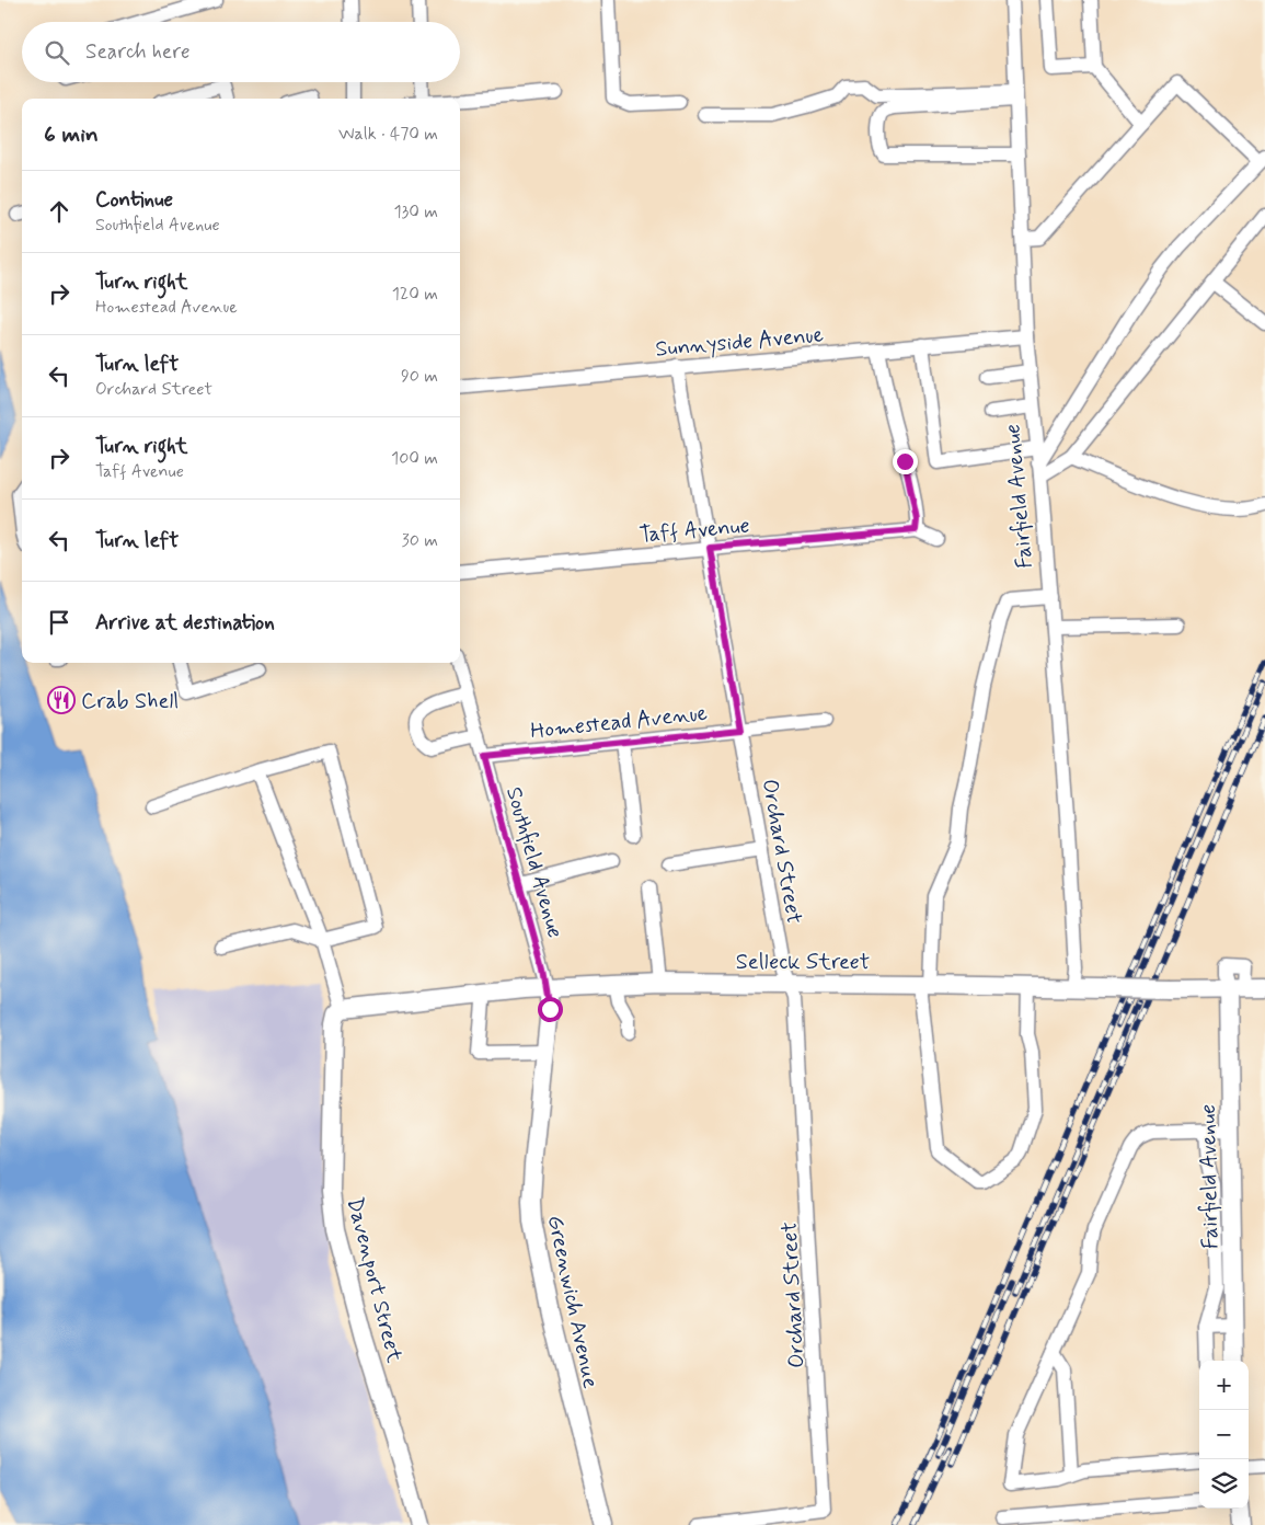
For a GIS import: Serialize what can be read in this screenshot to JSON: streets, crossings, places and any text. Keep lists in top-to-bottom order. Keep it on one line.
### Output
{"streets":{"main road":["Fairfield Avenue","Selleck Street","Davenport Street","Greenwich Avenue"],"street":["Sunnyside Avenue","Taff Avenue","Homestead Avenue","Orchard Street","Southfield Avenue"]},"crossings":[["Sunnyside Avenue","Fairfield Avenue"],["Sunnyside Avenue","Orchard Street"],["Fairfield Avenue","Selleck Street"],["Taff Avenue","Orchard Street"],["Homestead Avenue","Orchard Street"],["Homestead Avenue","Southfield Avenue"],["Orchard Street","Selleck Street"],["Southfield Avenue","Selleck Street"],["Southfield Avenue","Greenwich Avenue"],["Selleck Street","Davenport Street"],["Selleck Street","Greenwich Avenue"]],"places":{"restaurant":["Crab Shell"]},"page":{"search":"Search here","heading":["6 min","Walk · 470 m"],"list":[["Continue","Southfield Avenue","130 m"],["Turn right","Homestead Avenue","120 m"],["Turn left","Orchard Street","90 m"],["Turn right","Taff Avenue","100 m"],["Turn left","30 m"],"Arrive at destination"],"map_buttons":["+","−"]}}
